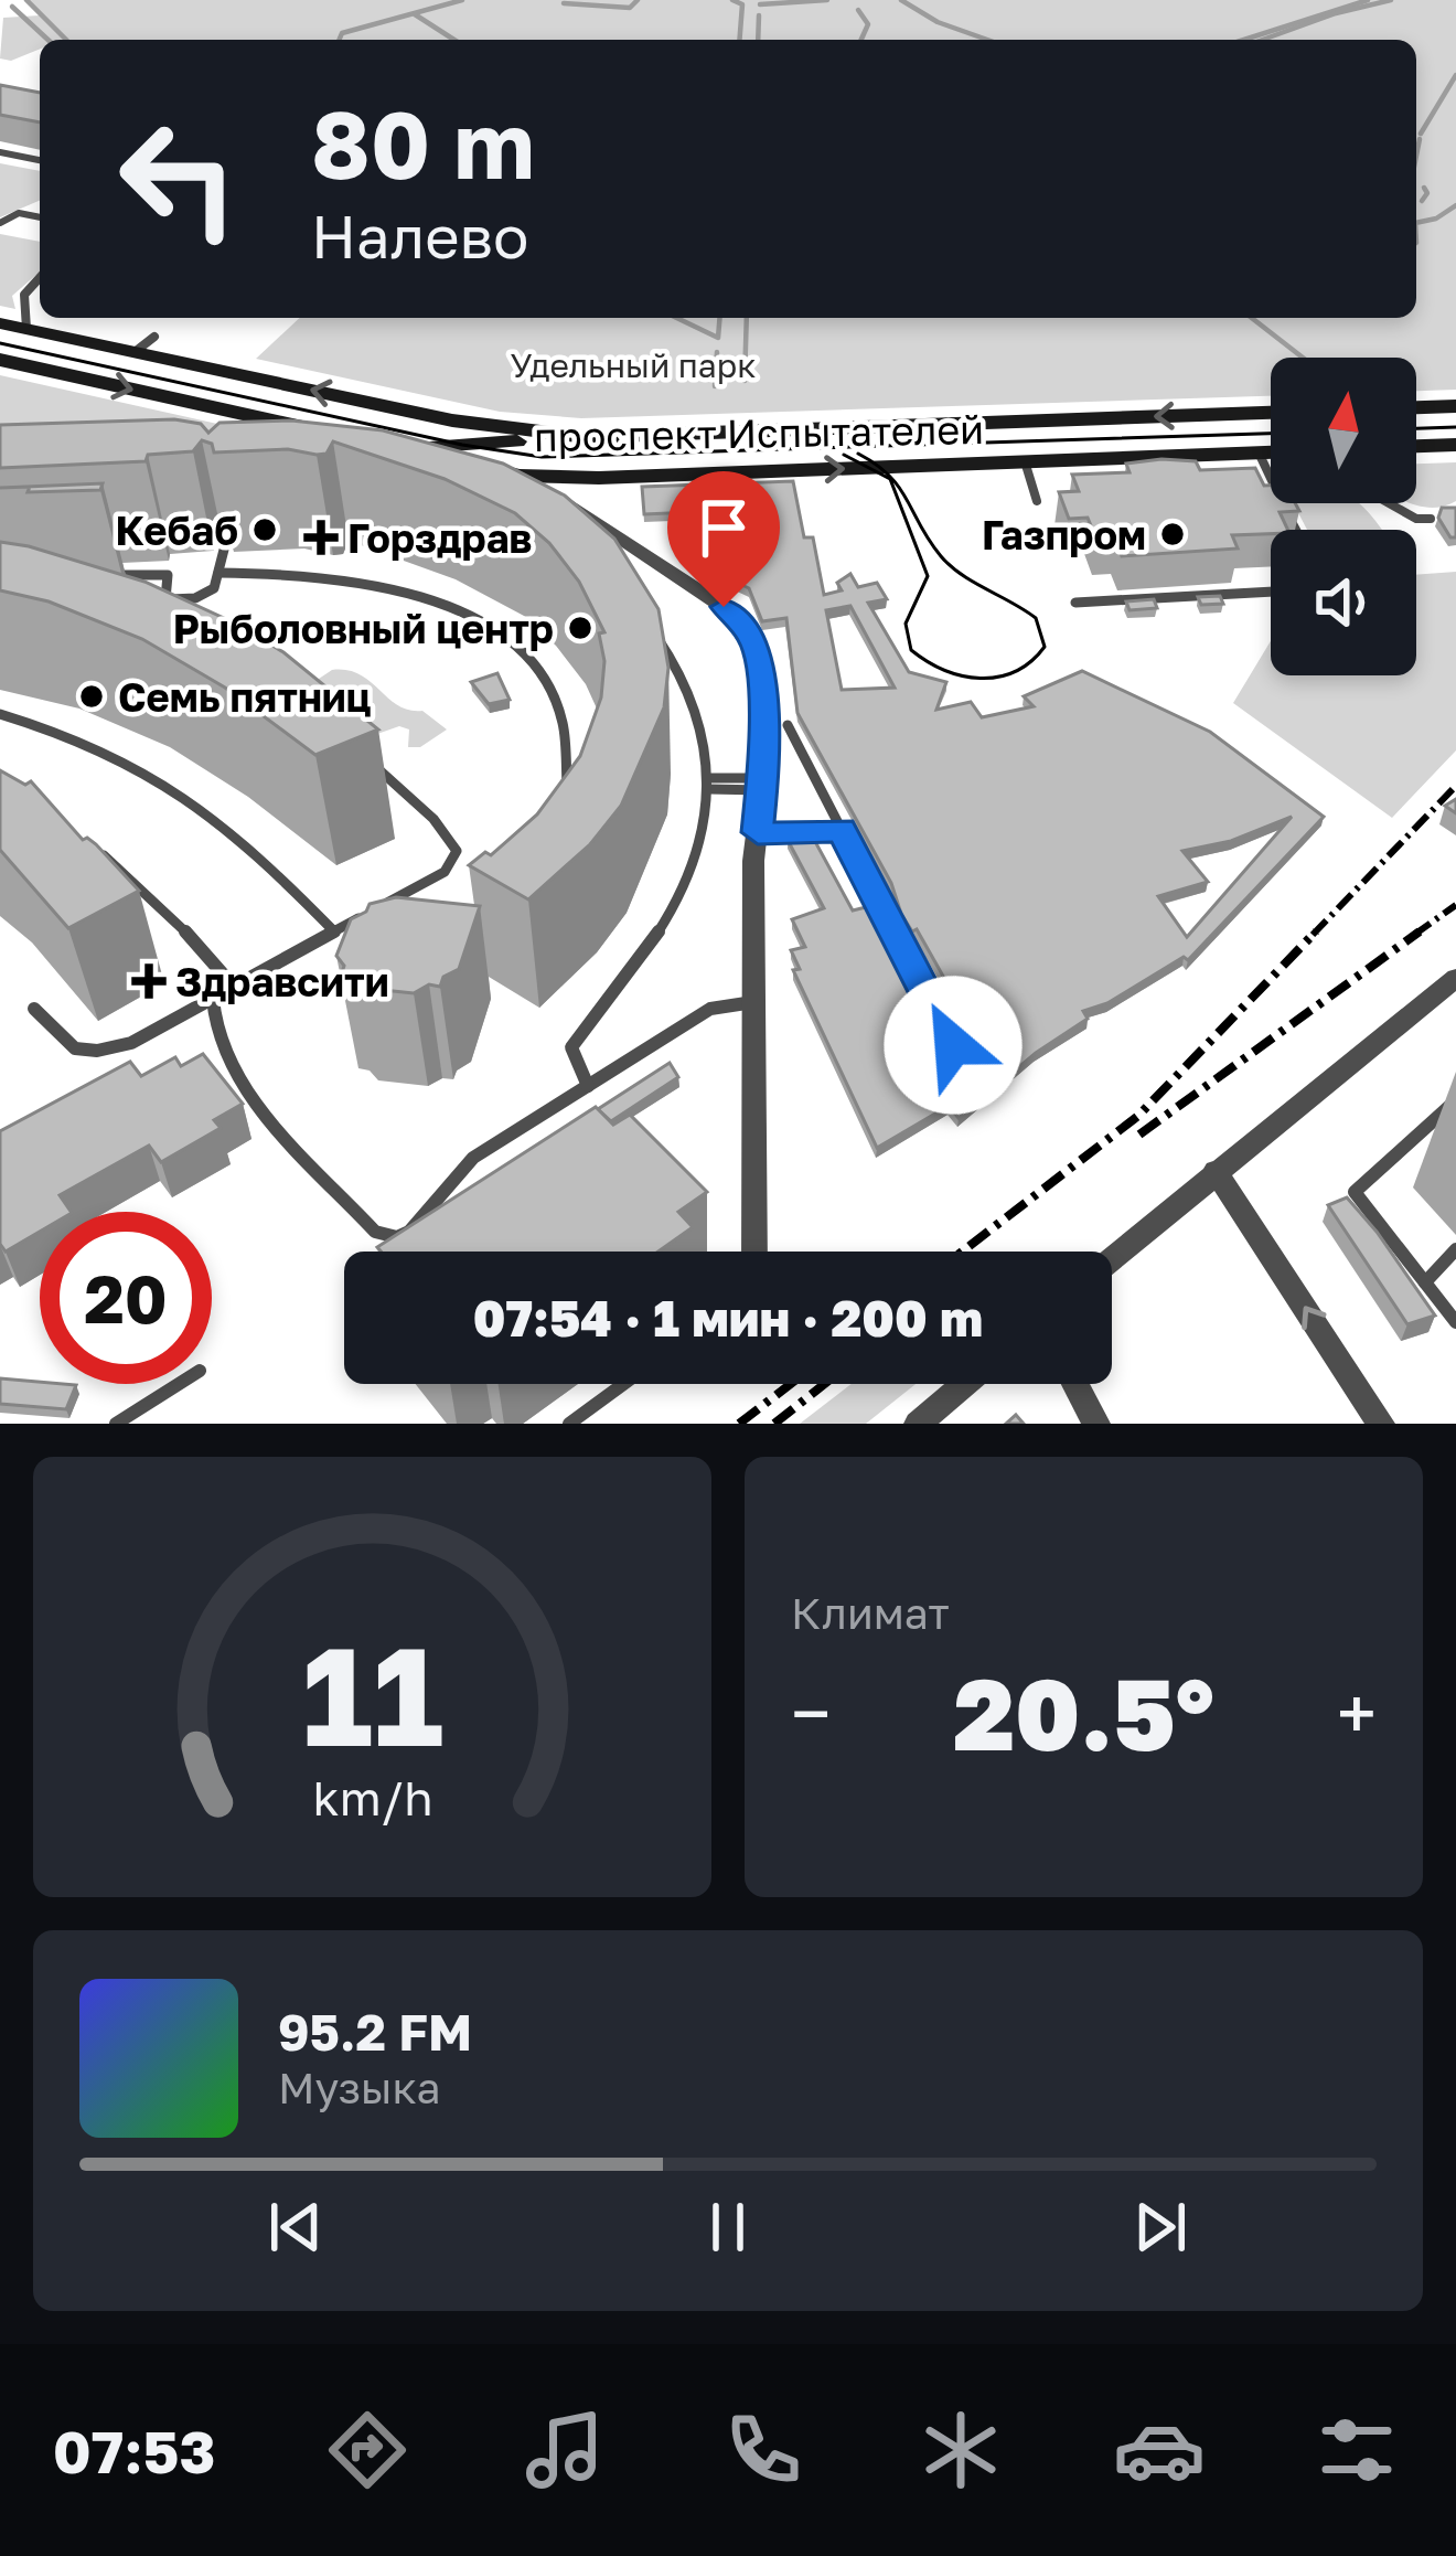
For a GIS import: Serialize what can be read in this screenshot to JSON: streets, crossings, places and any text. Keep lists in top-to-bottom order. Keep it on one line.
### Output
{"streets":{"main road":["проспект Испытателей"]},"parks":["Удельный парк"],"places":{"other":["Кебаб","Газпром","Рыболовный центр","Семь пятниц"],"health":["Горздрав","Здравсити"]},"north":"top","page":{"turn":["80 m","Налево"],"limit":"20","trip":"07:54 · 1 мин · 200 m","tile":"Климат","heat":["−","20.5°","+"],"song":["95.2 FM","Музыка"],"tabs":"07:53","gauge":["11","km/h"]}}
